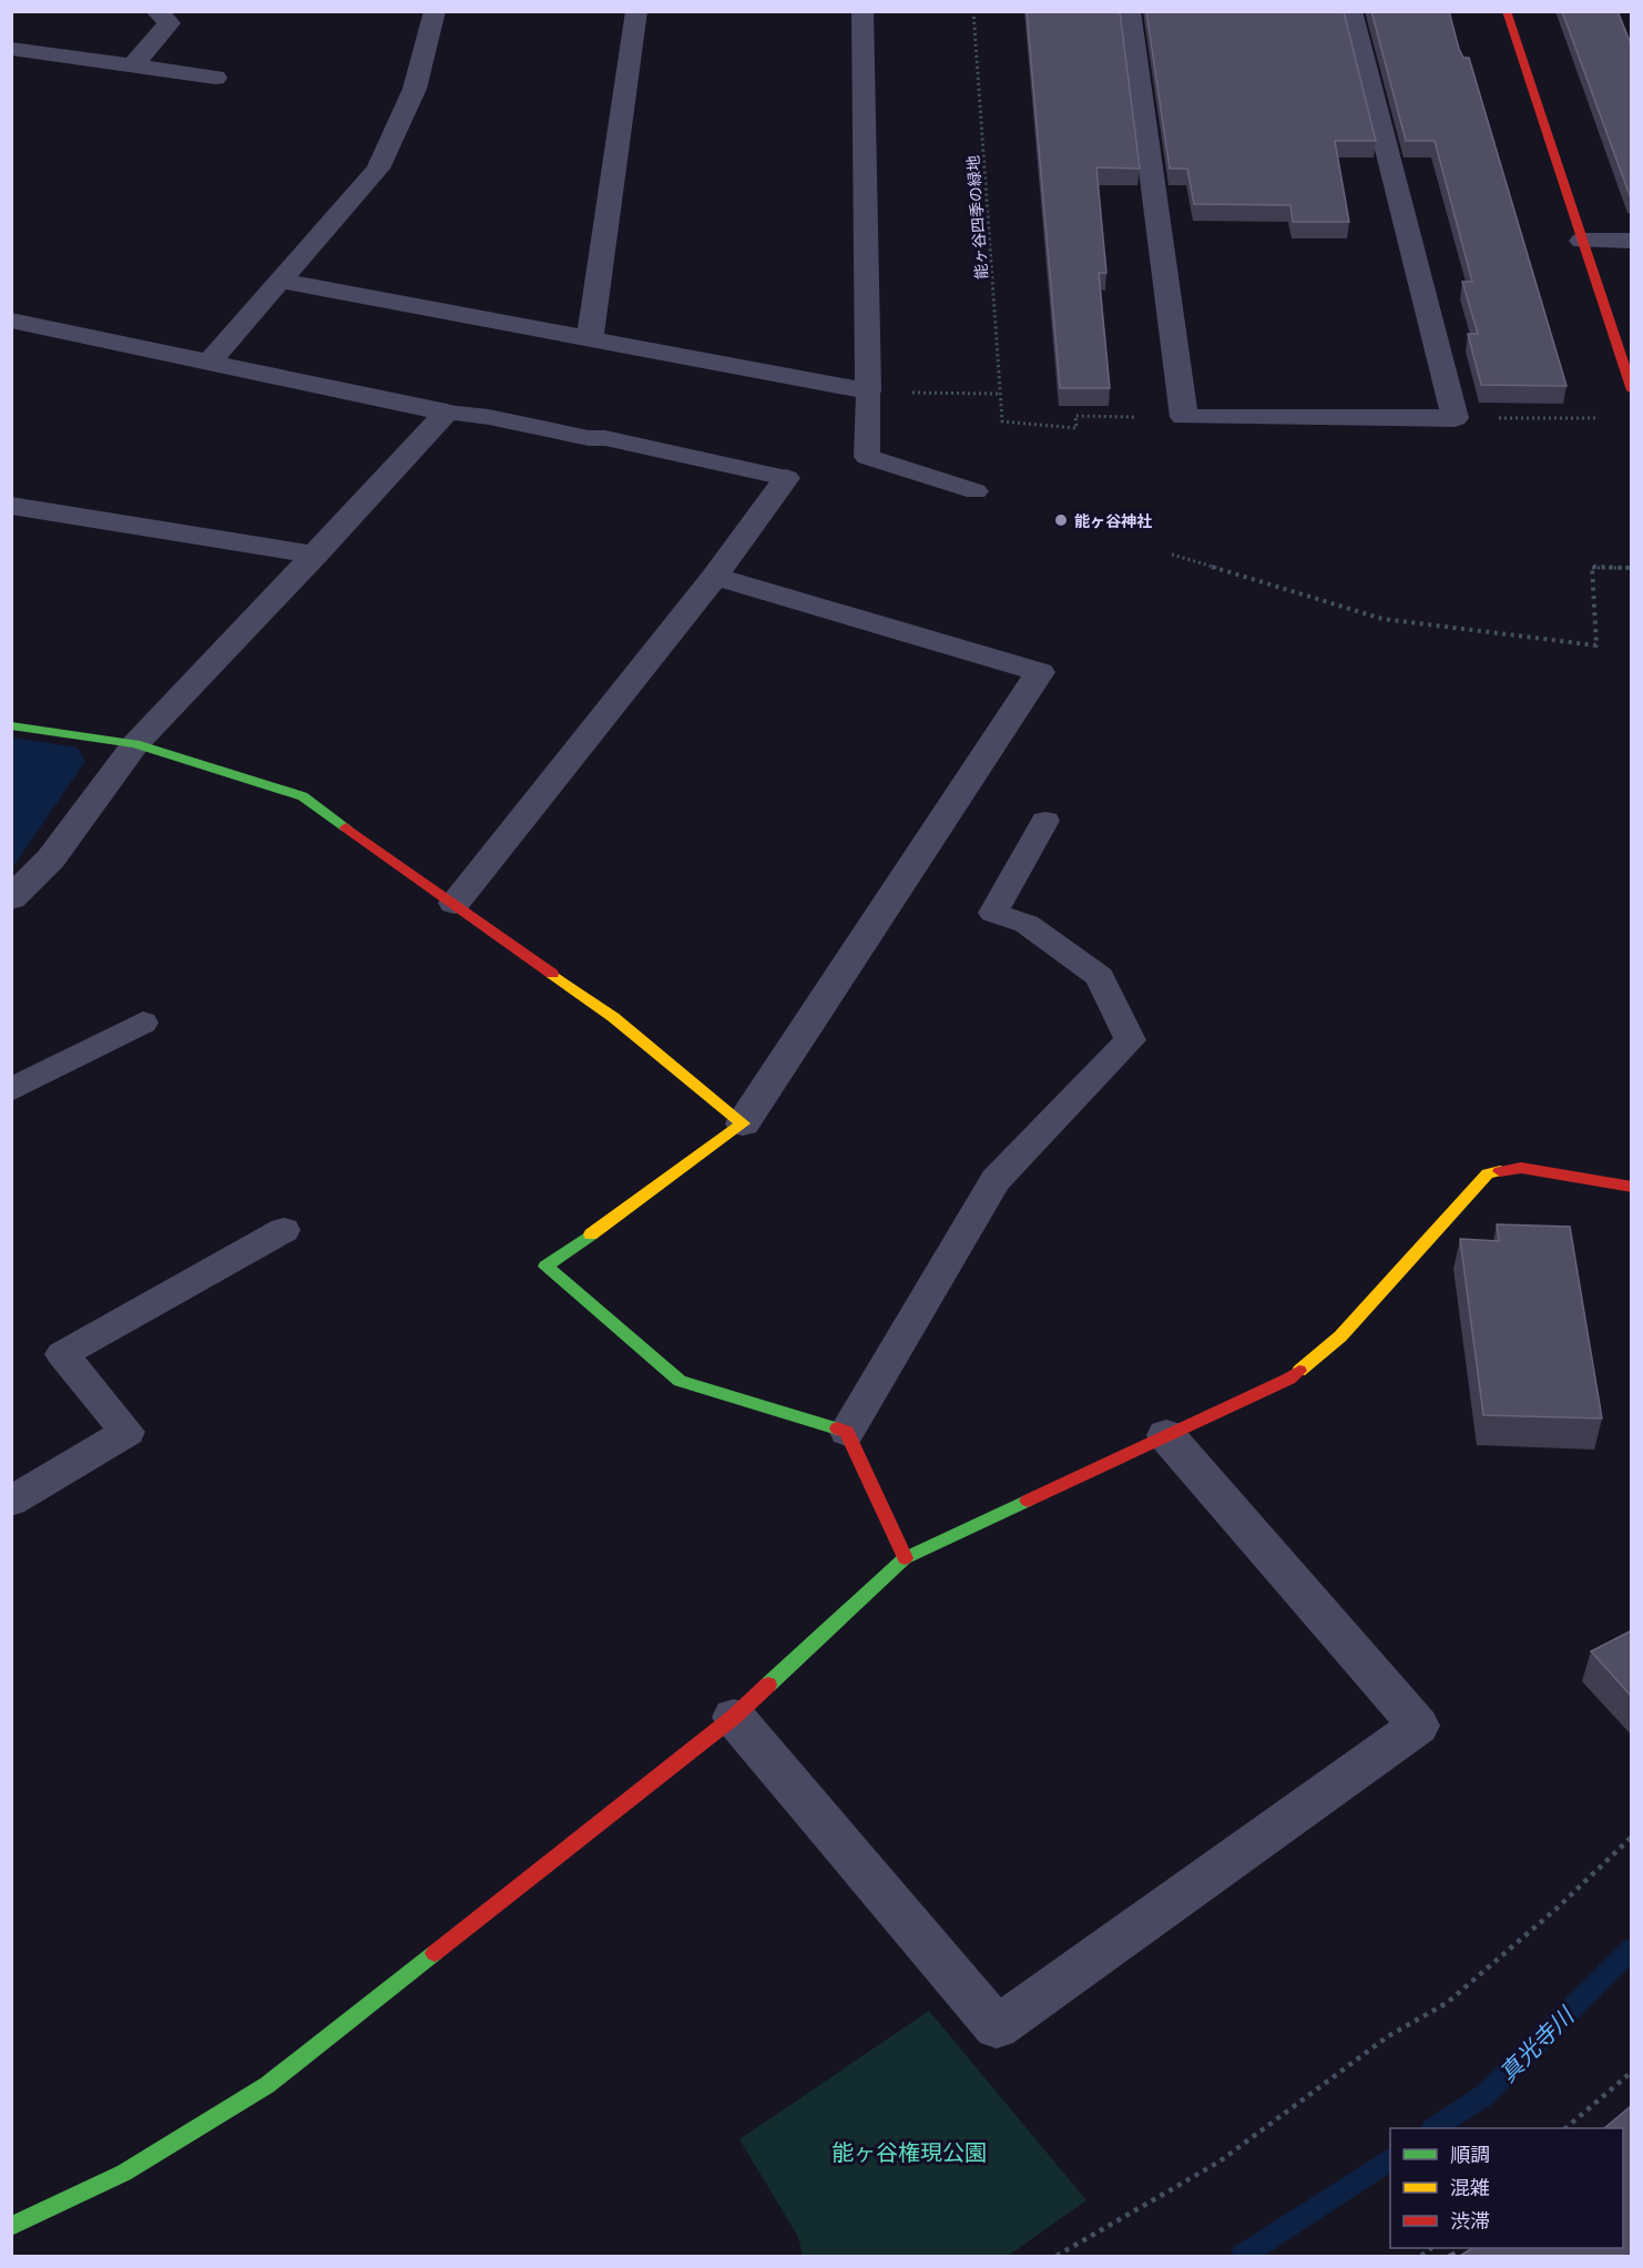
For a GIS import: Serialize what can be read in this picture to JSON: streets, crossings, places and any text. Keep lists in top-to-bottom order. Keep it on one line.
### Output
{"streets":{"path":["能ヶ谷四季の緑地"]},"water":["真光寺川"],"parks":["能ヶ谷権現公園"],"places":["能ヶ谷神社"],"legend":["順調","混雑","渋滞"]}
